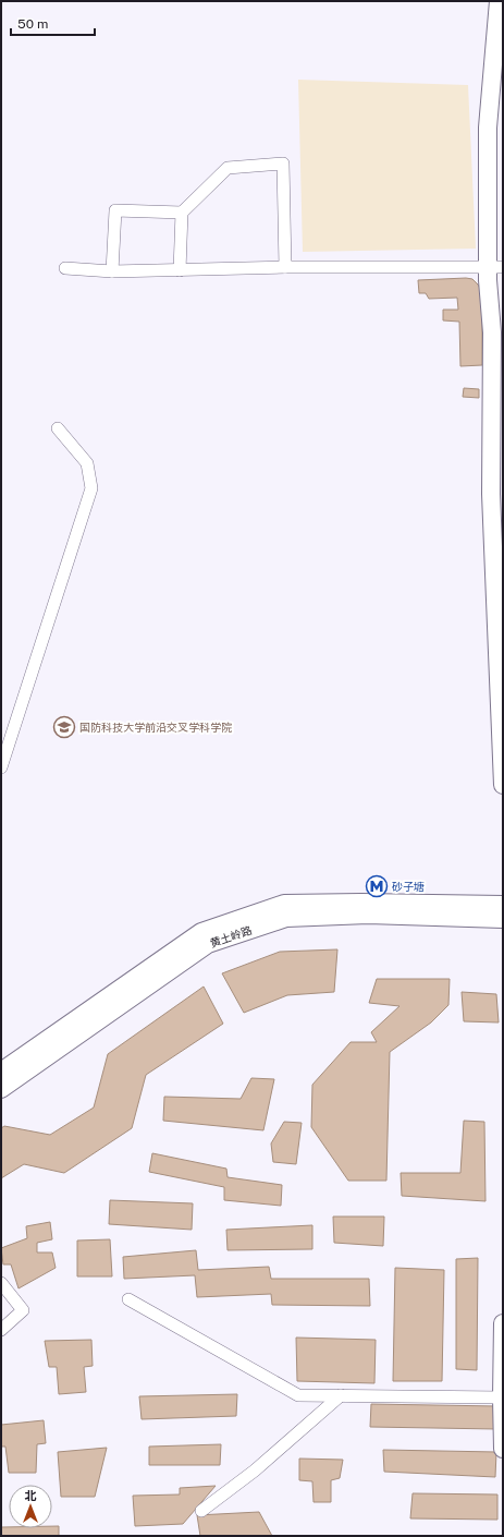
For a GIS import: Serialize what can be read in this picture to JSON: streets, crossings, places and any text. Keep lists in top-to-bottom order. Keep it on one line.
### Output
{"streets":{"street":["黄土岭路"]},"places":{"school or university":["国防科技大学前沿交叉学科学院"],"metro station":["砂子塘"]},"scale_bar":"50 m","north":"top"}
